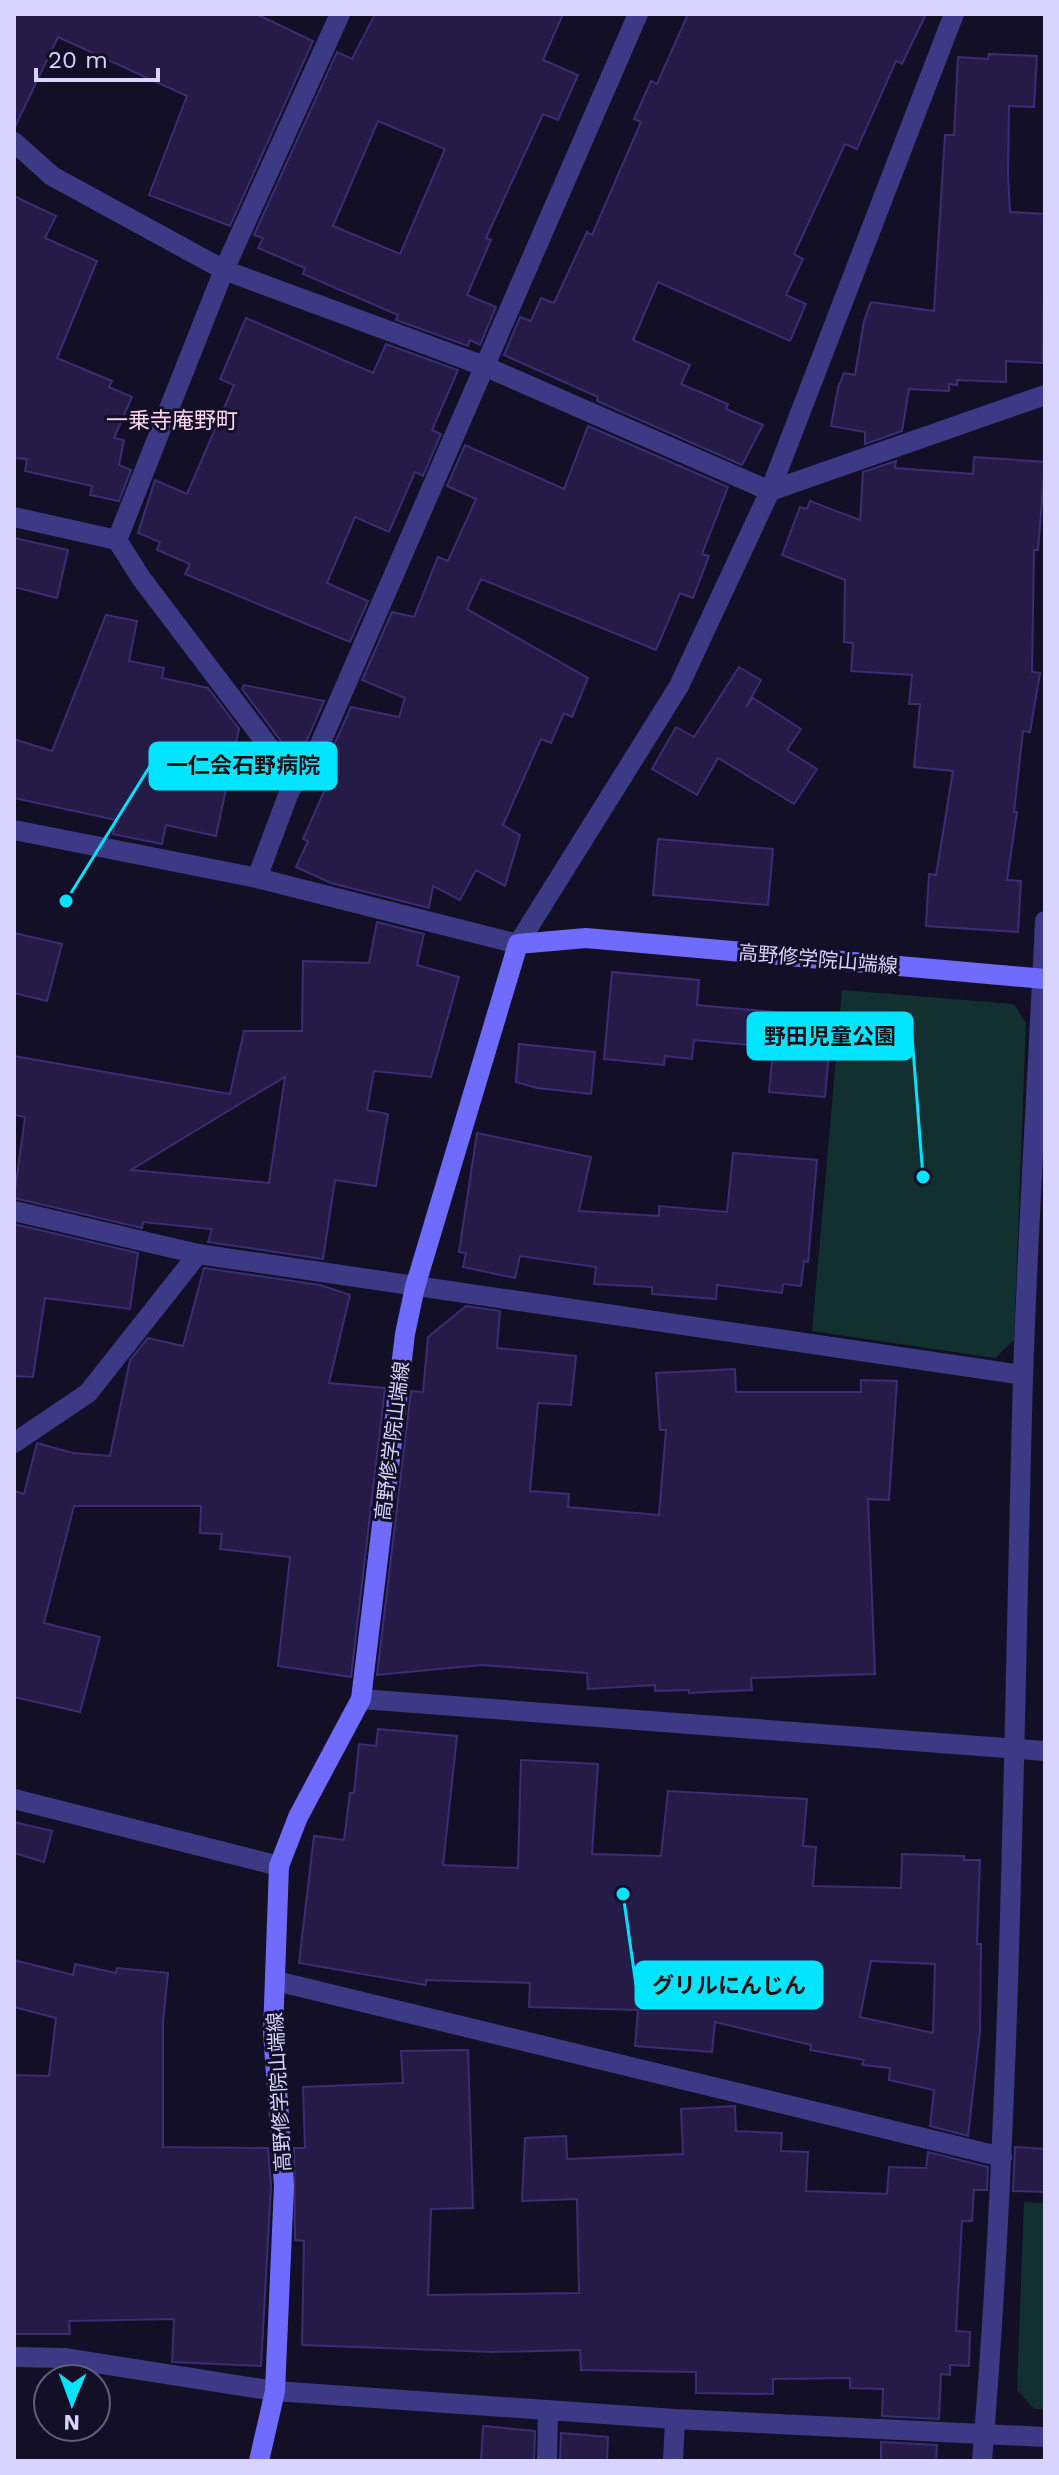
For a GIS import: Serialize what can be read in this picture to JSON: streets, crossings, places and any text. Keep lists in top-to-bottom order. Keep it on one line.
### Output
{"streets":{"main road":["高野修学院山端線"]},"districts":["一乗寺庵野町"],"places":["一仁会石野病院","野田児童公園","グリルにんじん"],"scale_bar":"20 m","north":"bottom"}
